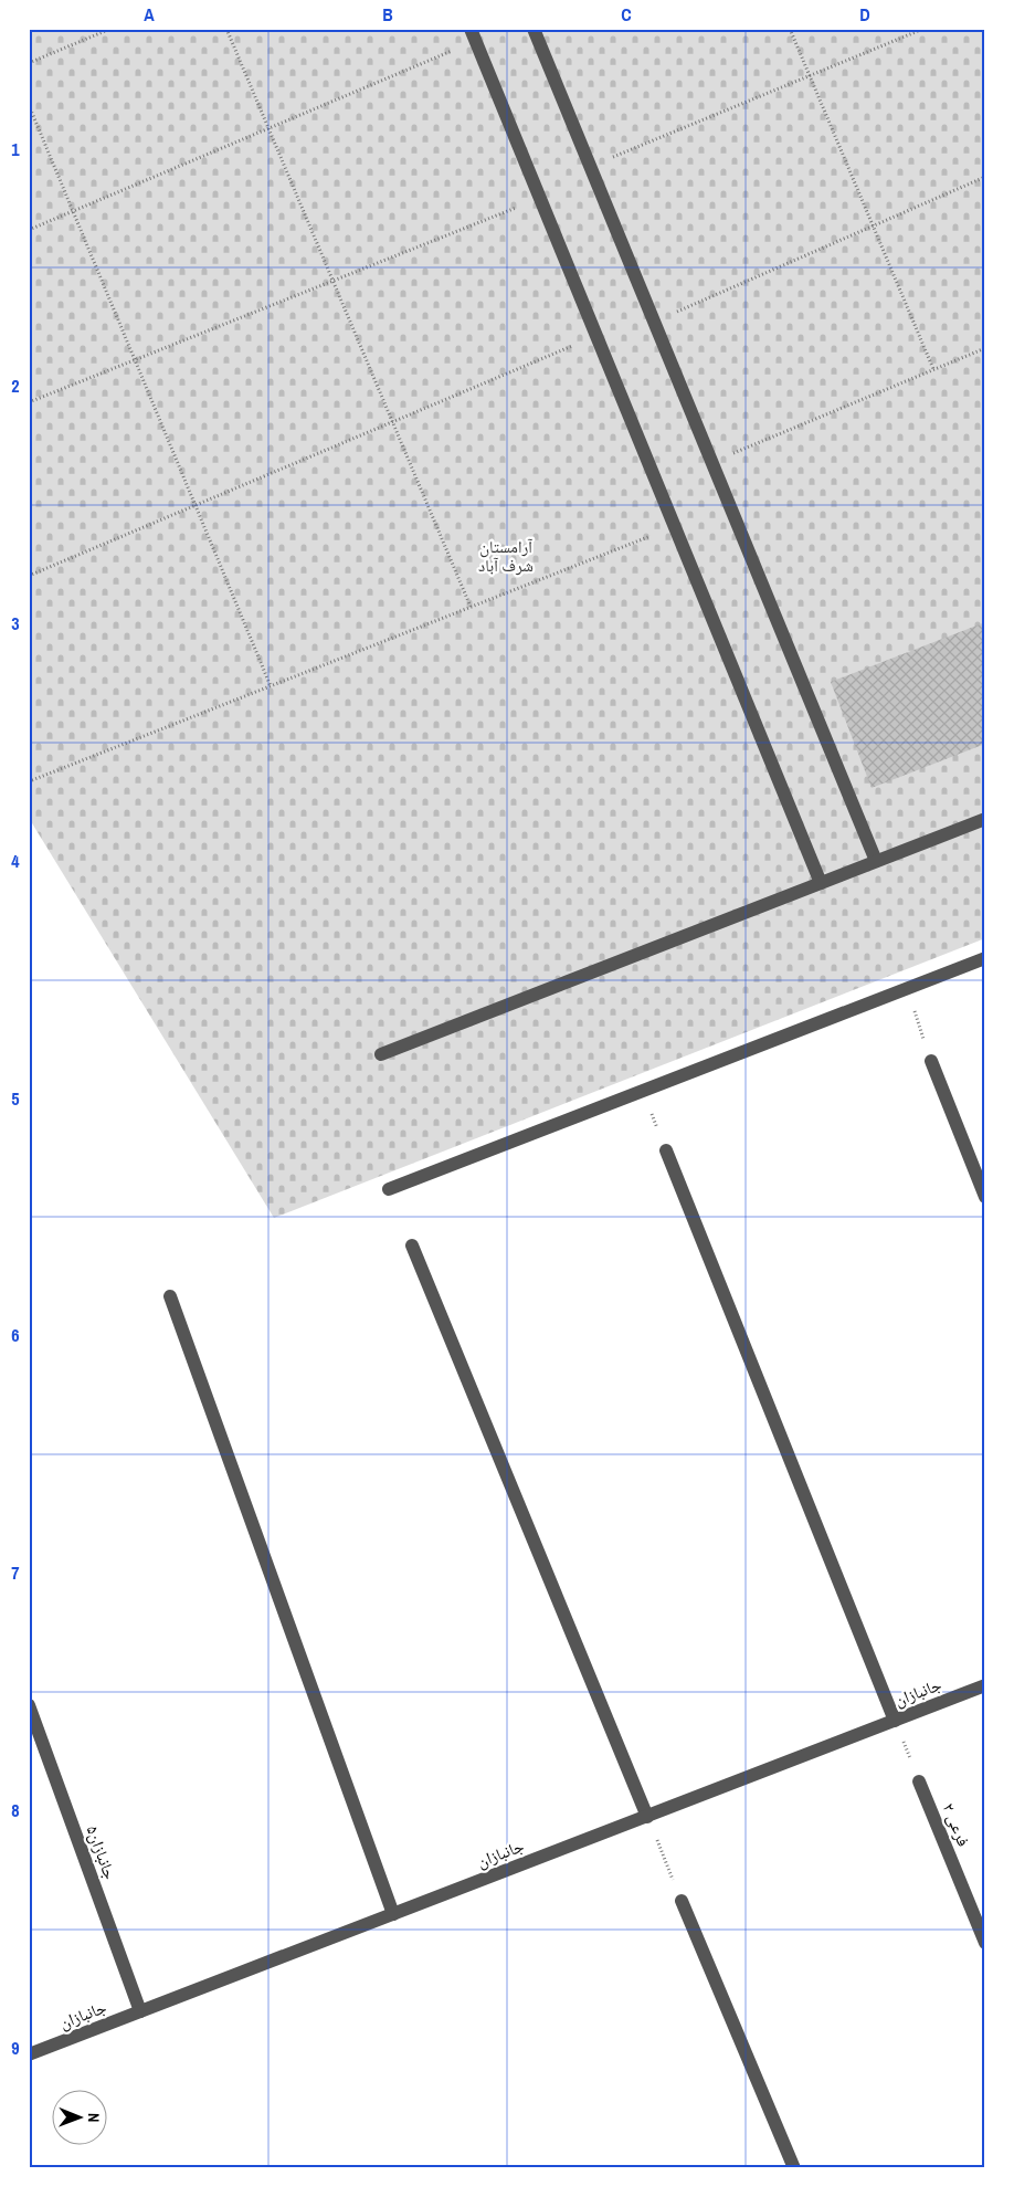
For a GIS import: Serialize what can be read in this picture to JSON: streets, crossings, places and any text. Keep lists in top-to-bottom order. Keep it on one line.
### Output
{"streets":{"street":["جانبازان","فرعی ۲","جانبازان۵"]},"crossings":[["جانبازان","جانبازان۵"]],"parks":["آرامستان شرف آباد"],"north":"right","grid":{"columns":["A","B","C","D"],"rows":["1","2","3","4","5","6","7","8","9"]}}
